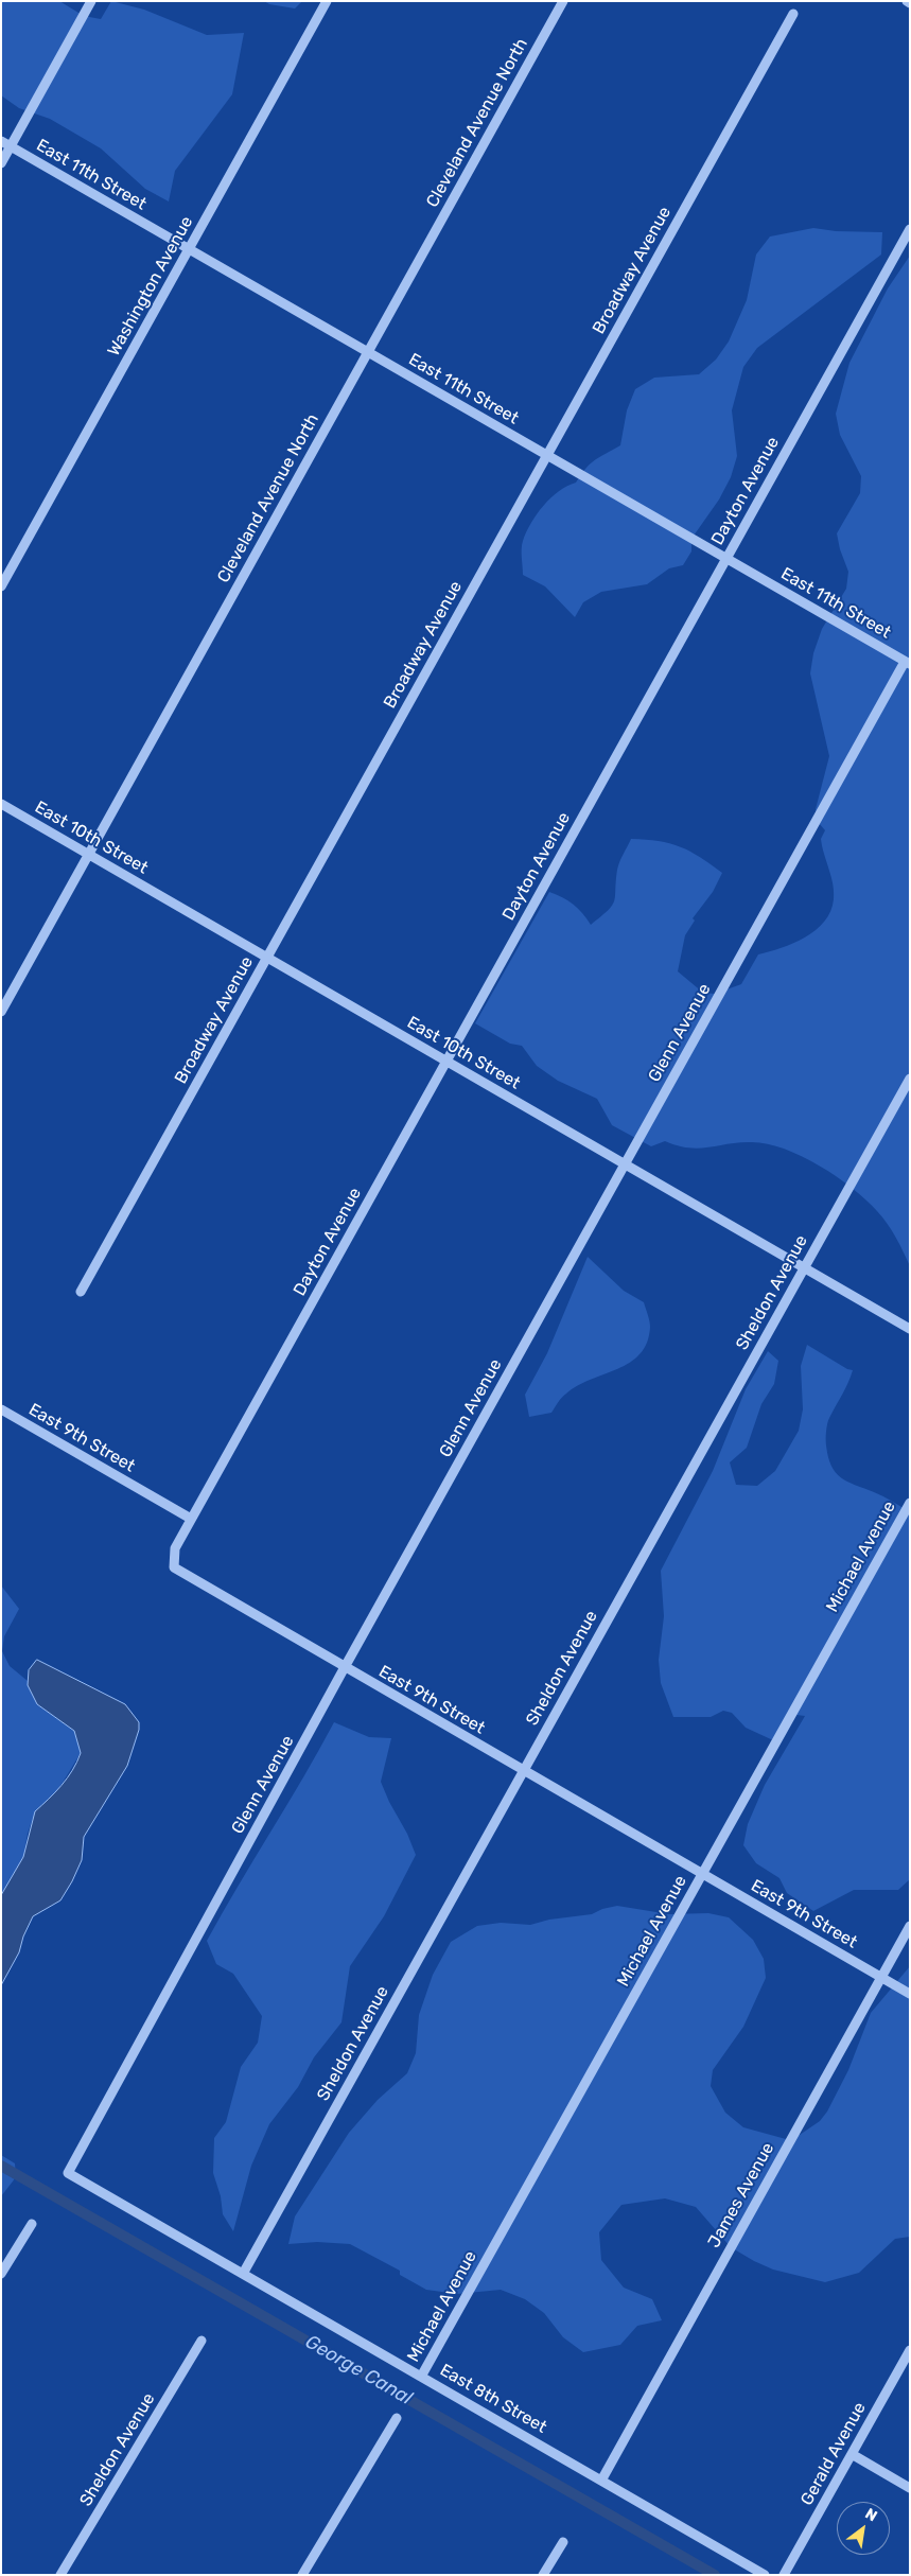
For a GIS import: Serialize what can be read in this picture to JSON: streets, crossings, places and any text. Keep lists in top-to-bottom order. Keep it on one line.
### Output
{"streets":{"street":["Cleveland Avenue North","East 11th Street","Broadway Avenue","Washington Avenue","Dayton Avenue","East 10th Street","Glenn Avenue","Sheldon Avenue","East 9th Street","Michael Avenue","James Avenue","East 8th Street","Gerald Avenue"]},"crossings":[["Cleveland Avenue North","East 11th Street"],["Cleveland Avenue North","East 10th Street"],["East 11th Street","Broadway Avenue"],["East 11th Street","Washington Avenue"],["East 11th Street","Dayton Avenue"],["East 11th Street","Glenn Avenue"],["Broadway Avenue","East 10th Street"],["Dayton Avenue","East 10th Street"],["Dayton Avenue","East 9th Street"],["East 10th Street","Glenn Avenue"],["East 10th Street","Sheldon Avenue"],["Glenn Avenue","East 9th Street"],["Glenn Avenue","East 8th Street"],["Sheldon Avenue","East 9th Street"],["Sheldon Avenue","East 8th Street"],["East 9th Street","Michael Avenue"],["East 9th Street","James Avenue"],["Michael Avenue","East 8th Street"],["James Avenue","East 8th Street"]],"water":["George Canal"],"north":"top right"}
